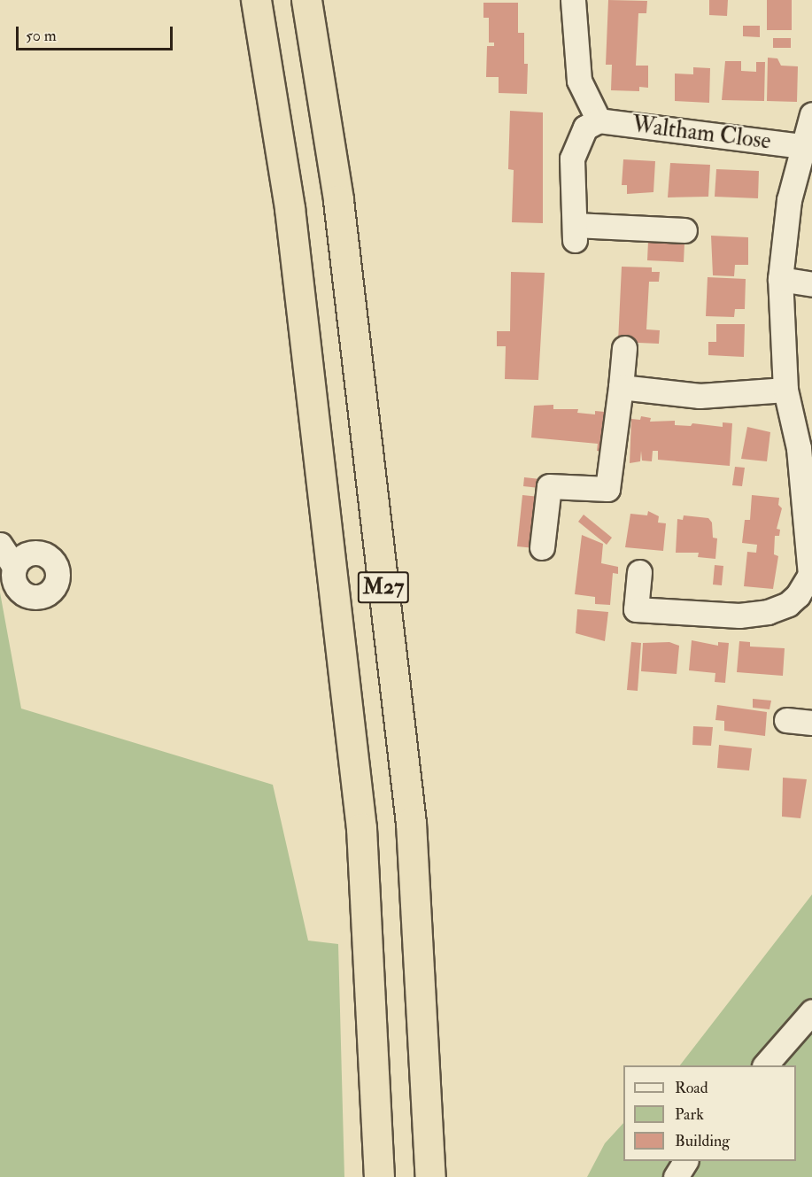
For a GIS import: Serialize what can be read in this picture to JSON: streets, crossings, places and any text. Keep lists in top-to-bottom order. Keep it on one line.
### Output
{"streets":{"highway":["M27"],"street":["Waltham Close"]},"legend":["Road","Park","Building"],"scale_bar":"50 m"}
